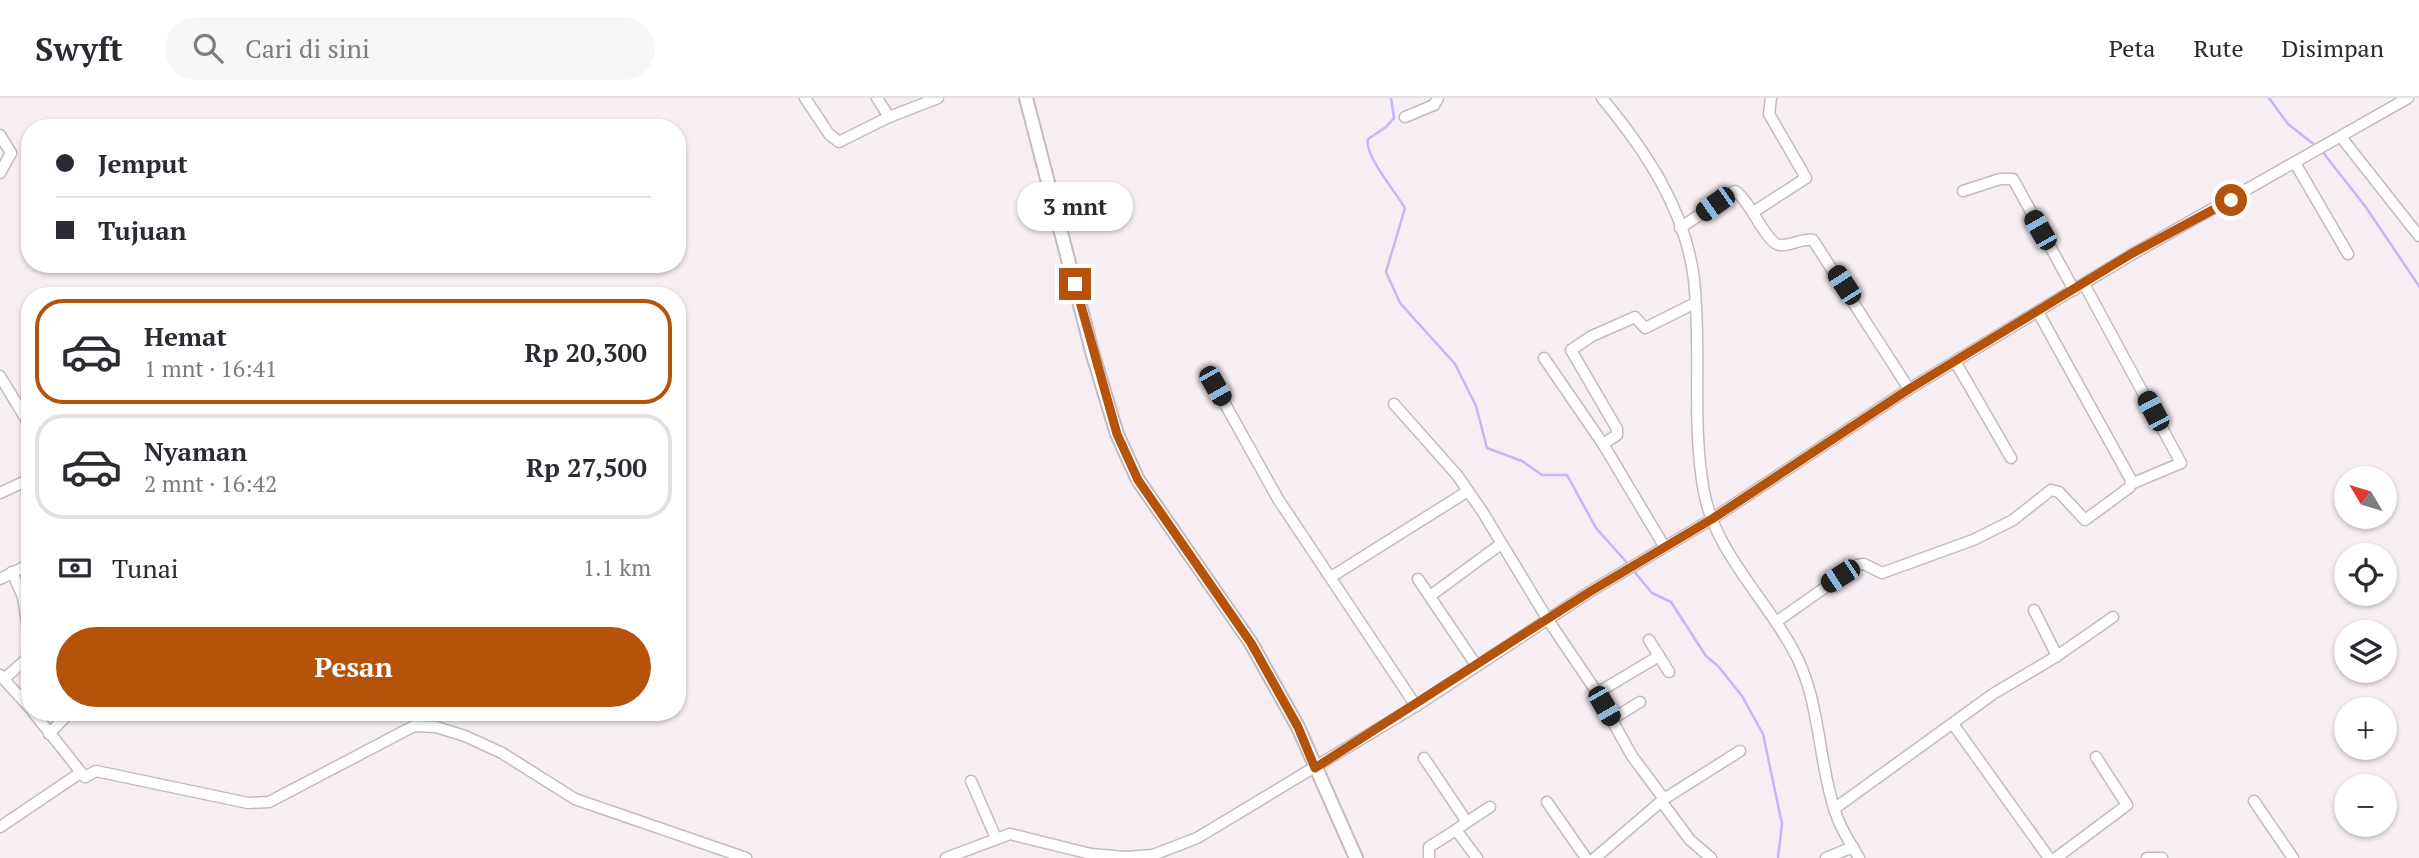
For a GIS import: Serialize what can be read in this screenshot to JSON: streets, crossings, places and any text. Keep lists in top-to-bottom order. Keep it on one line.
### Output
{"north":"top left","page":{"header":"Swyft","search":"Cari di sini","nav":["Peta","Rute","Disimpan"],"banner":["Jemput","Tujuan"],"bubble":"3 mnt","list":[{"name":"Hemat","note":"1 mnt · 16:41","value":"Rp 20,300"},{"name":"Nyaman","note":"2 mnt · 16:42","value":"Rp 27,500"}],"map_buttons":["+","−"],"pay":["Tunai","1.1 km"],"buttons":"Pesan"}}
